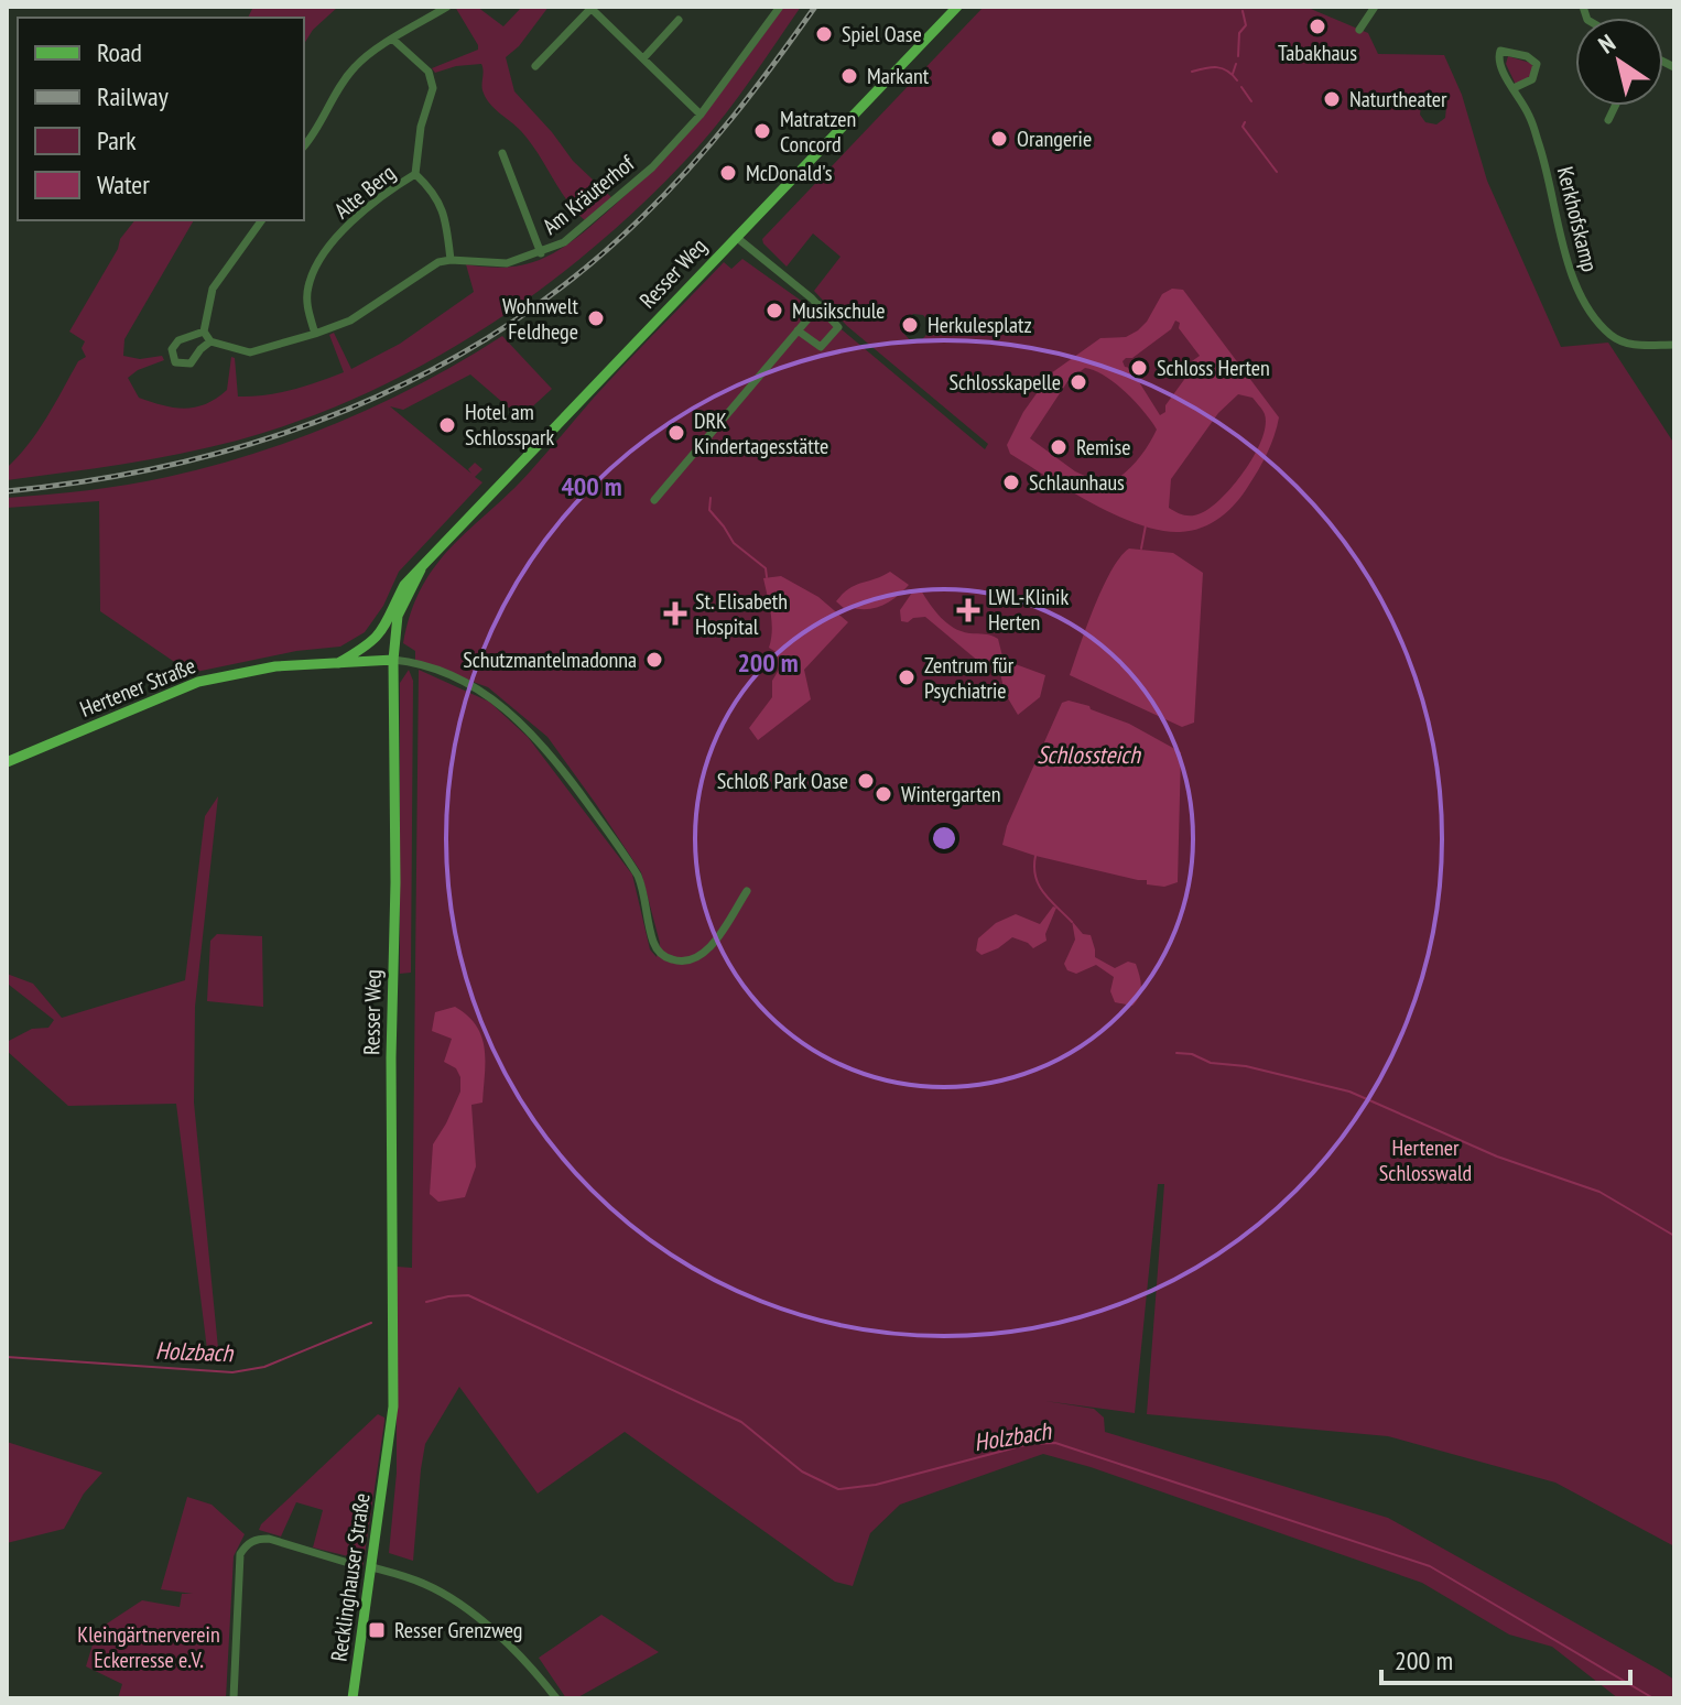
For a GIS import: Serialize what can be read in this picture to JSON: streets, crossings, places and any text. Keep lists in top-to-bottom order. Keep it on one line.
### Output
{"streets":{"main road":["Resser Weg","Hertener Straße","Recklinghauser Straße"],"street":["Alte Berg","Am Kräuterhof","Kerkhofskamp"]},"crossings":[["Resser Weg","Hertener Straße"],["Resser Weg","Recklinghauser Straße"]],"water":["Schlossteich","Holzbach"],"parks":["Hertener Schlosswald","Kleingärtnerverein Eckerresse e.V."],"places":{"other":["Tabakhaus","Spiel Oase","Markant","Naturtheater","Matratzen Concord","Orangerie","McDonald's","Musikschule","Wohnwelt Feldhege","Herkulesplatz","Schloss Herten","Schlosskapelle","Hotel am Schlosspark","DRK Kindertagesstätte","Remise","Schlaunhaus","Schutzmantelmadonna","Zentrum für Psychiatrie","Schloß Park Oase","Wintergarten"],"health":["LWL-Klinik Herten","St. Elisabeth Hospital"],"transit":["Resser Grenzweg"]},"legend":["Road","Railway","Park","Water"],"scale_bar":"200 m","north":"top left","rings":["400 m","200 m"]}
